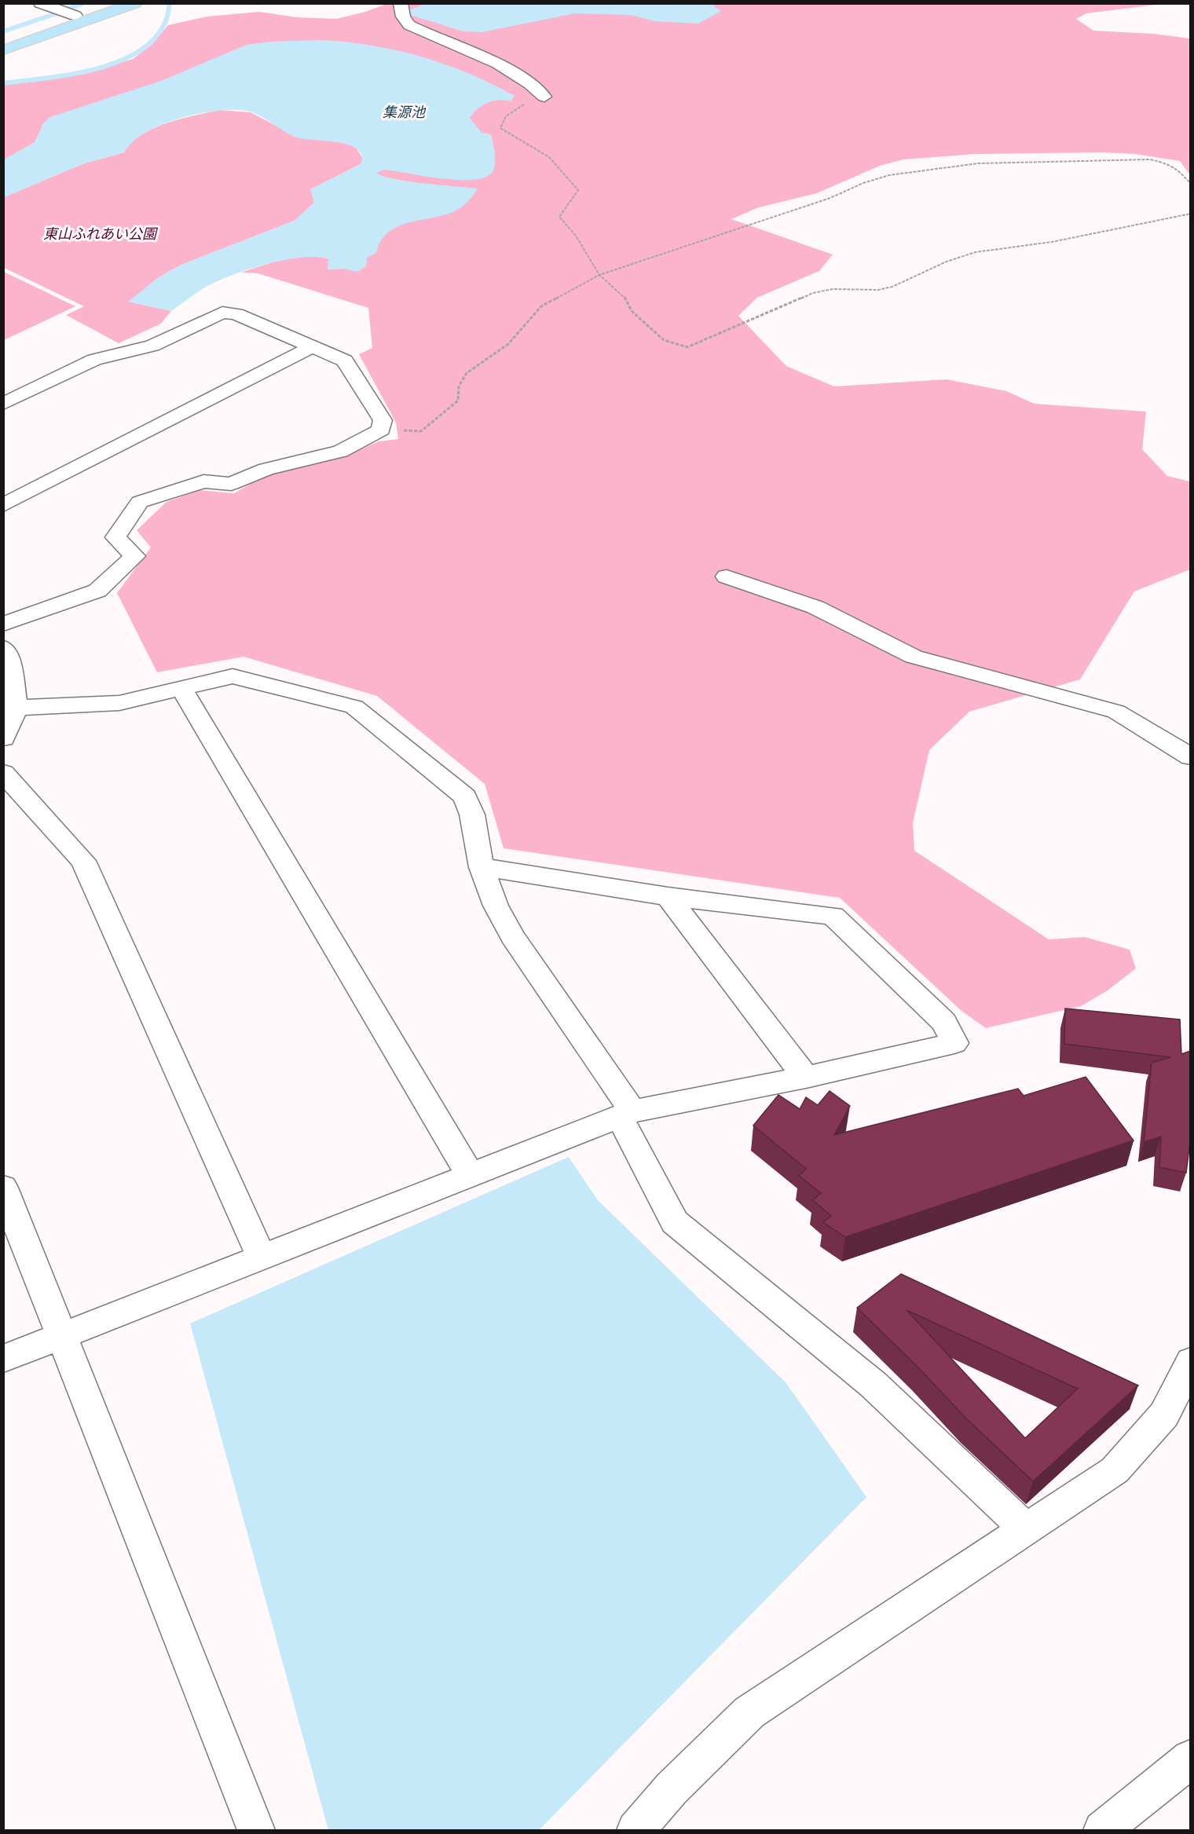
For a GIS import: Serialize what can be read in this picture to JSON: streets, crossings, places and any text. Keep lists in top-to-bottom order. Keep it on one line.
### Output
{"water":["集源池"],"parks":["東山ふれあい公園"]}
